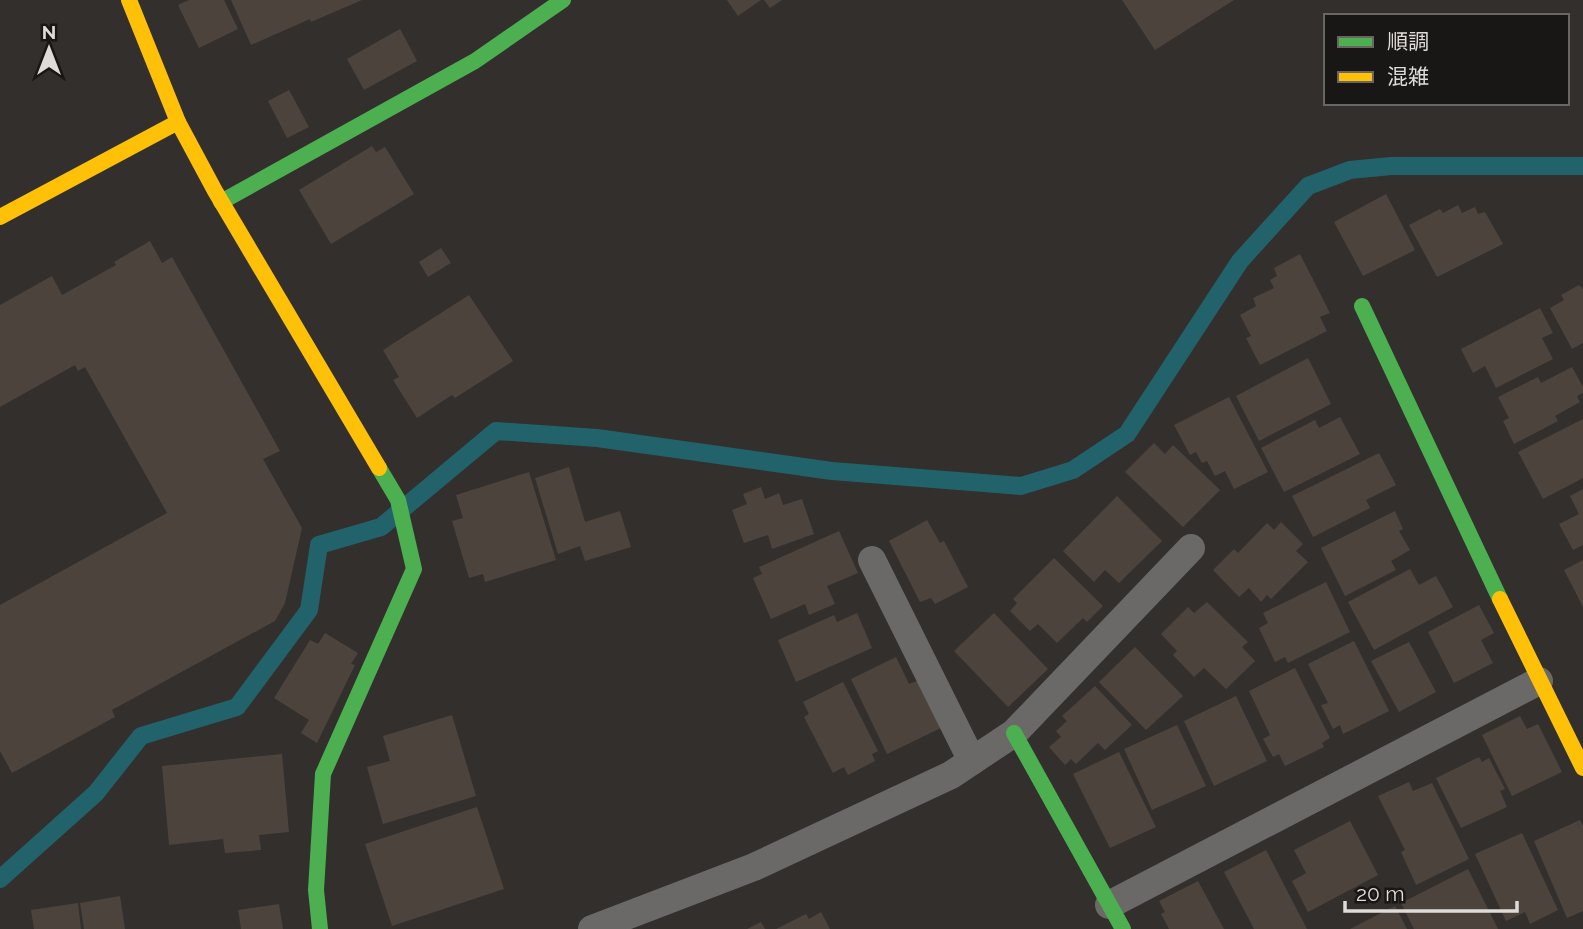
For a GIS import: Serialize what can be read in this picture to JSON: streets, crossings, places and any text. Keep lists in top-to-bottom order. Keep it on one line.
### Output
{"legend":["順調","混雑"],"scale_bar":"20 m","north":"top"}
